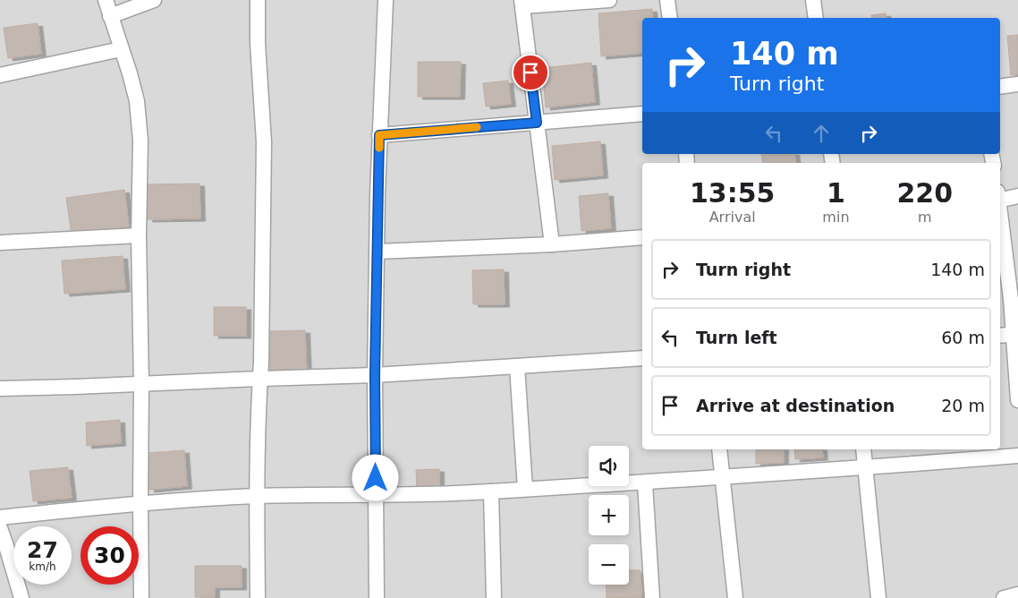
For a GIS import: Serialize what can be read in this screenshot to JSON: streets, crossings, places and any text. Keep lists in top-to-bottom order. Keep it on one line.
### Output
{"page":{"turn":["140 m","Turn right"],"eta":["13:55","Arrival","1","min","220","m"],"list":[{"name":"Turn right","value":"140 m"},{"name":"Turn left","value":"60 m"},{"name":"Arrive at destination","value":"20 m"}],"map_buttons":["+","−"],"speed":"27 km/h","limit":"30"}}
